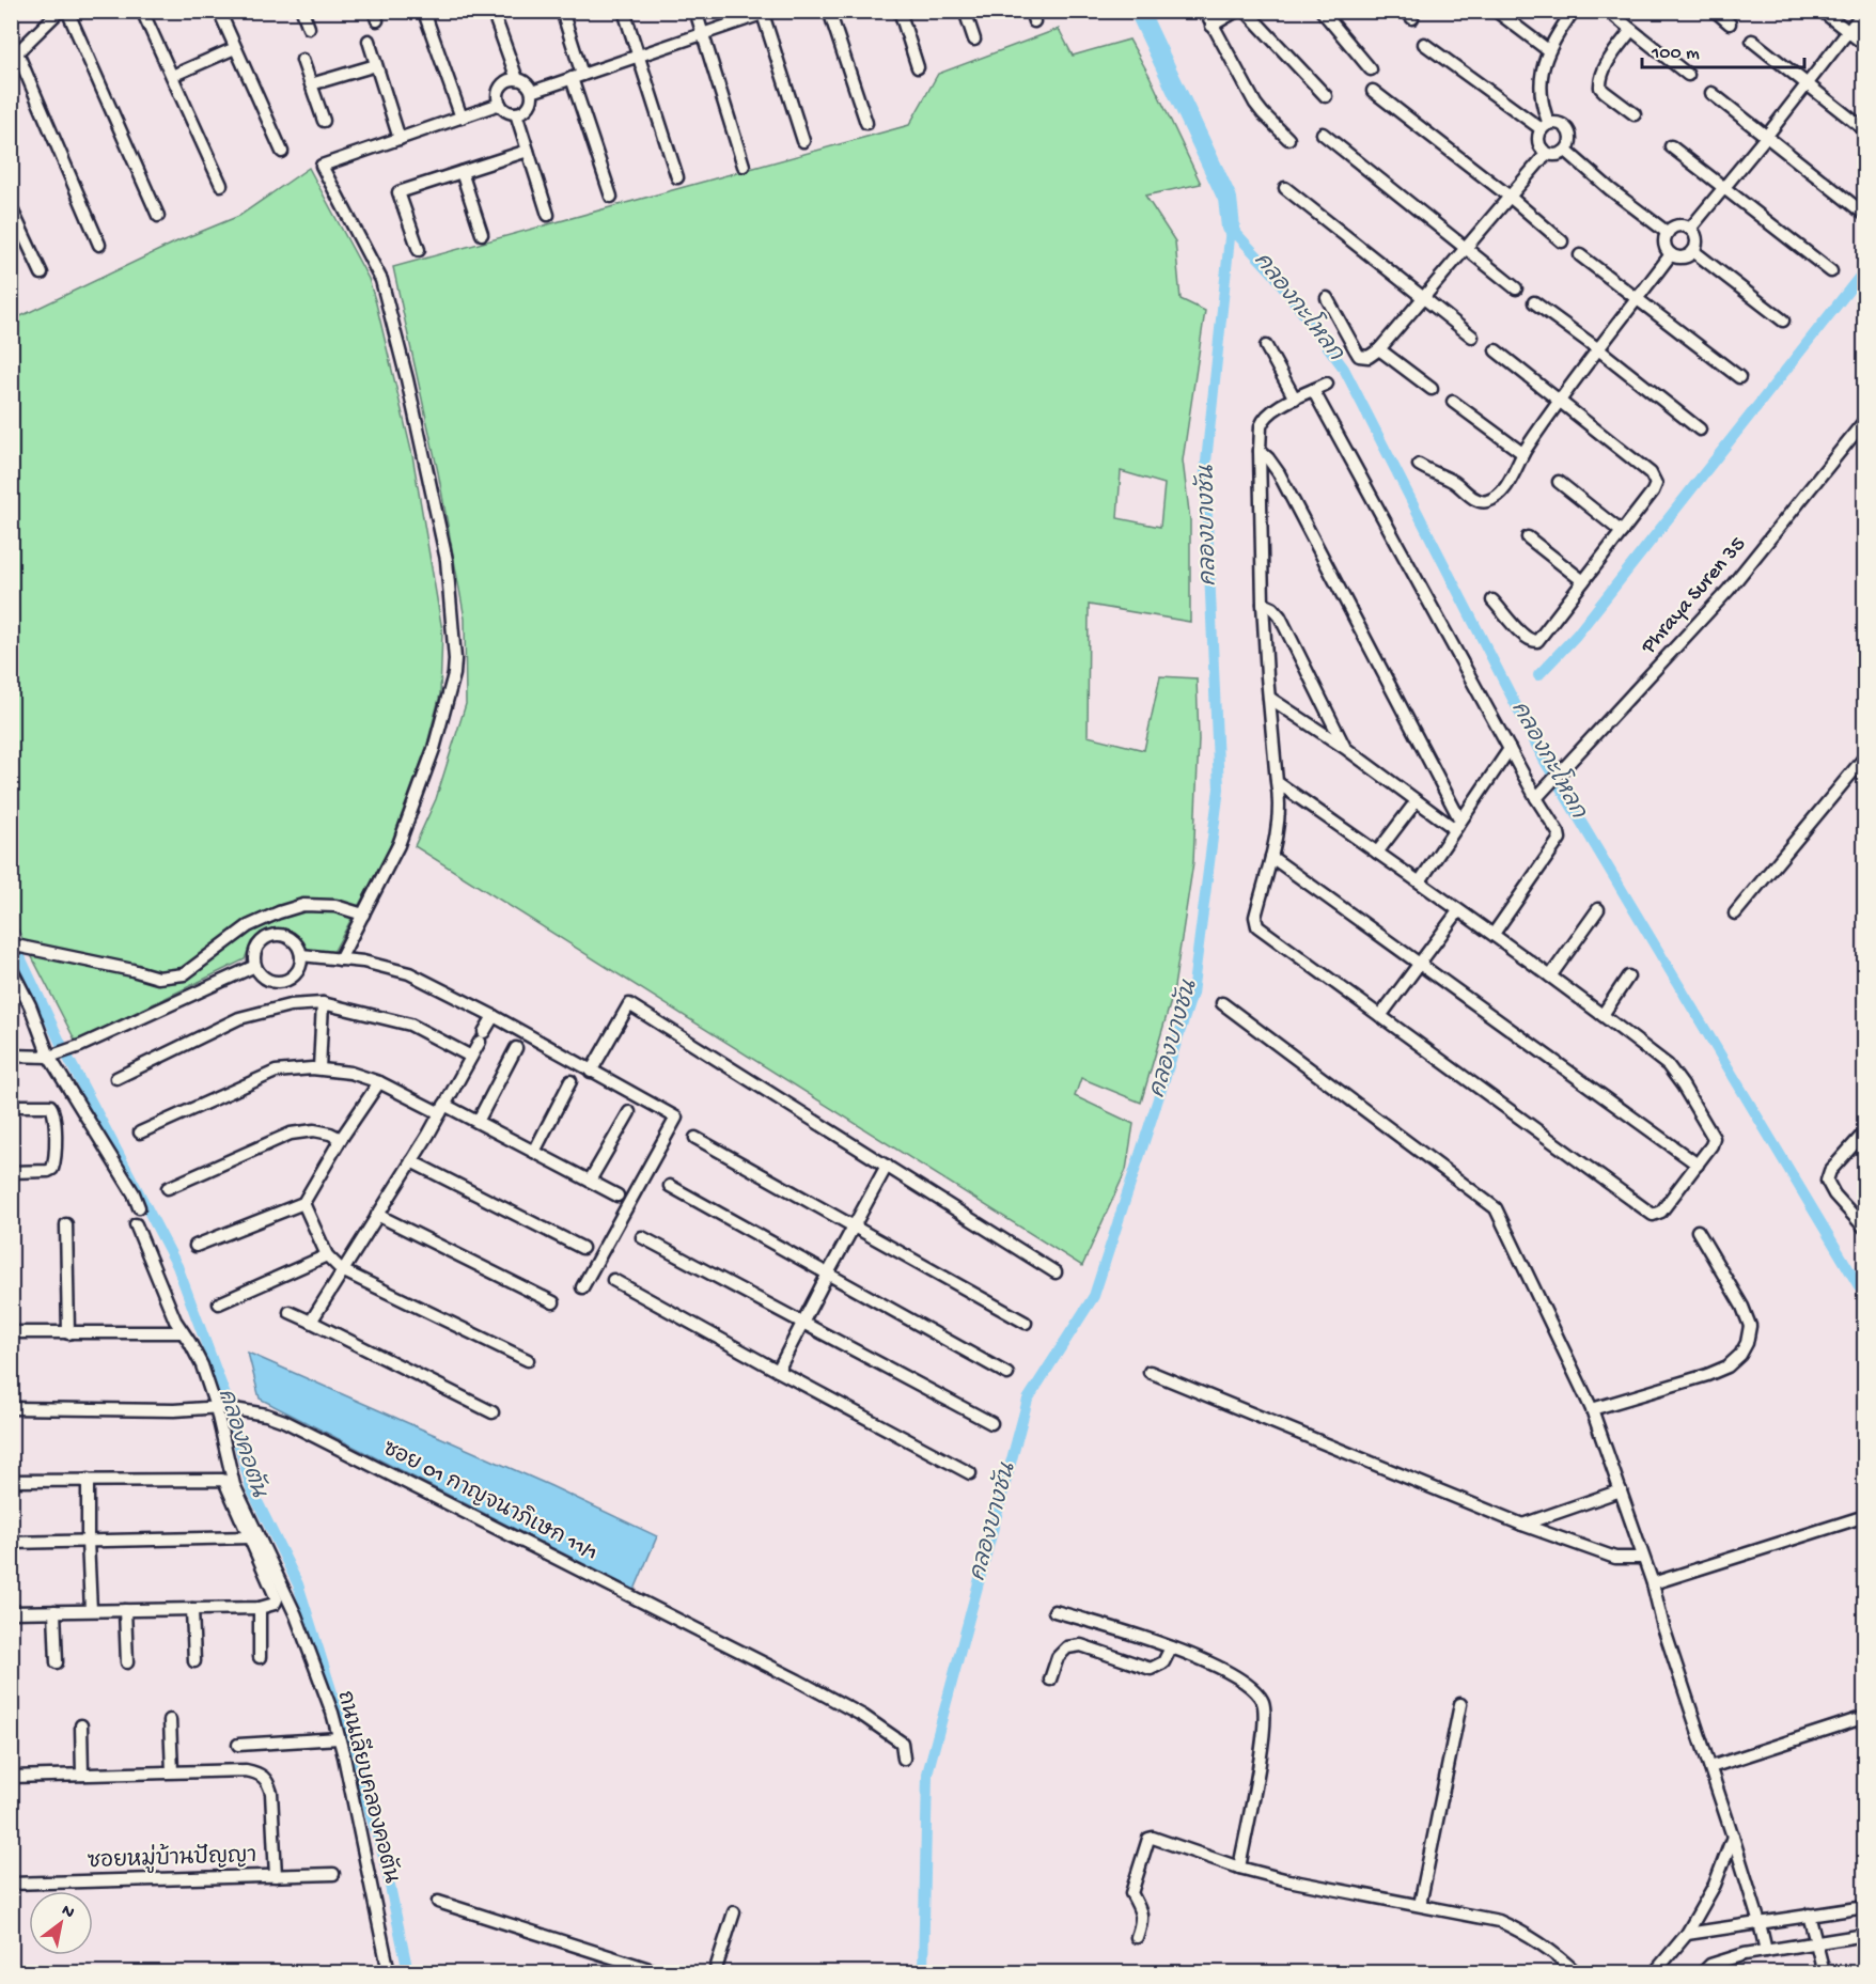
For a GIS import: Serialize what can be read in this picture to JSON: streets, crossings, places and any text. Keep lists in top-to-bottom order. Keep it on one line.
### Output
{"streets":{"street":["Phraya Suren 35","ซอย 01 กาญจนาภิเษก 11/1","ถนนเลียบคลองคอตัน","ซอยหมู่บ้านปัญญา"]},"crossings":[["ซอย 01 กาญจนาภิเษก 11/1","ถนนเลียบคลองคอตัน"]],"water":["คลองกะโหลก","คลองบางชัน","คลองคอตัน"],"scale_bar":"100 m","north":"top right"}
